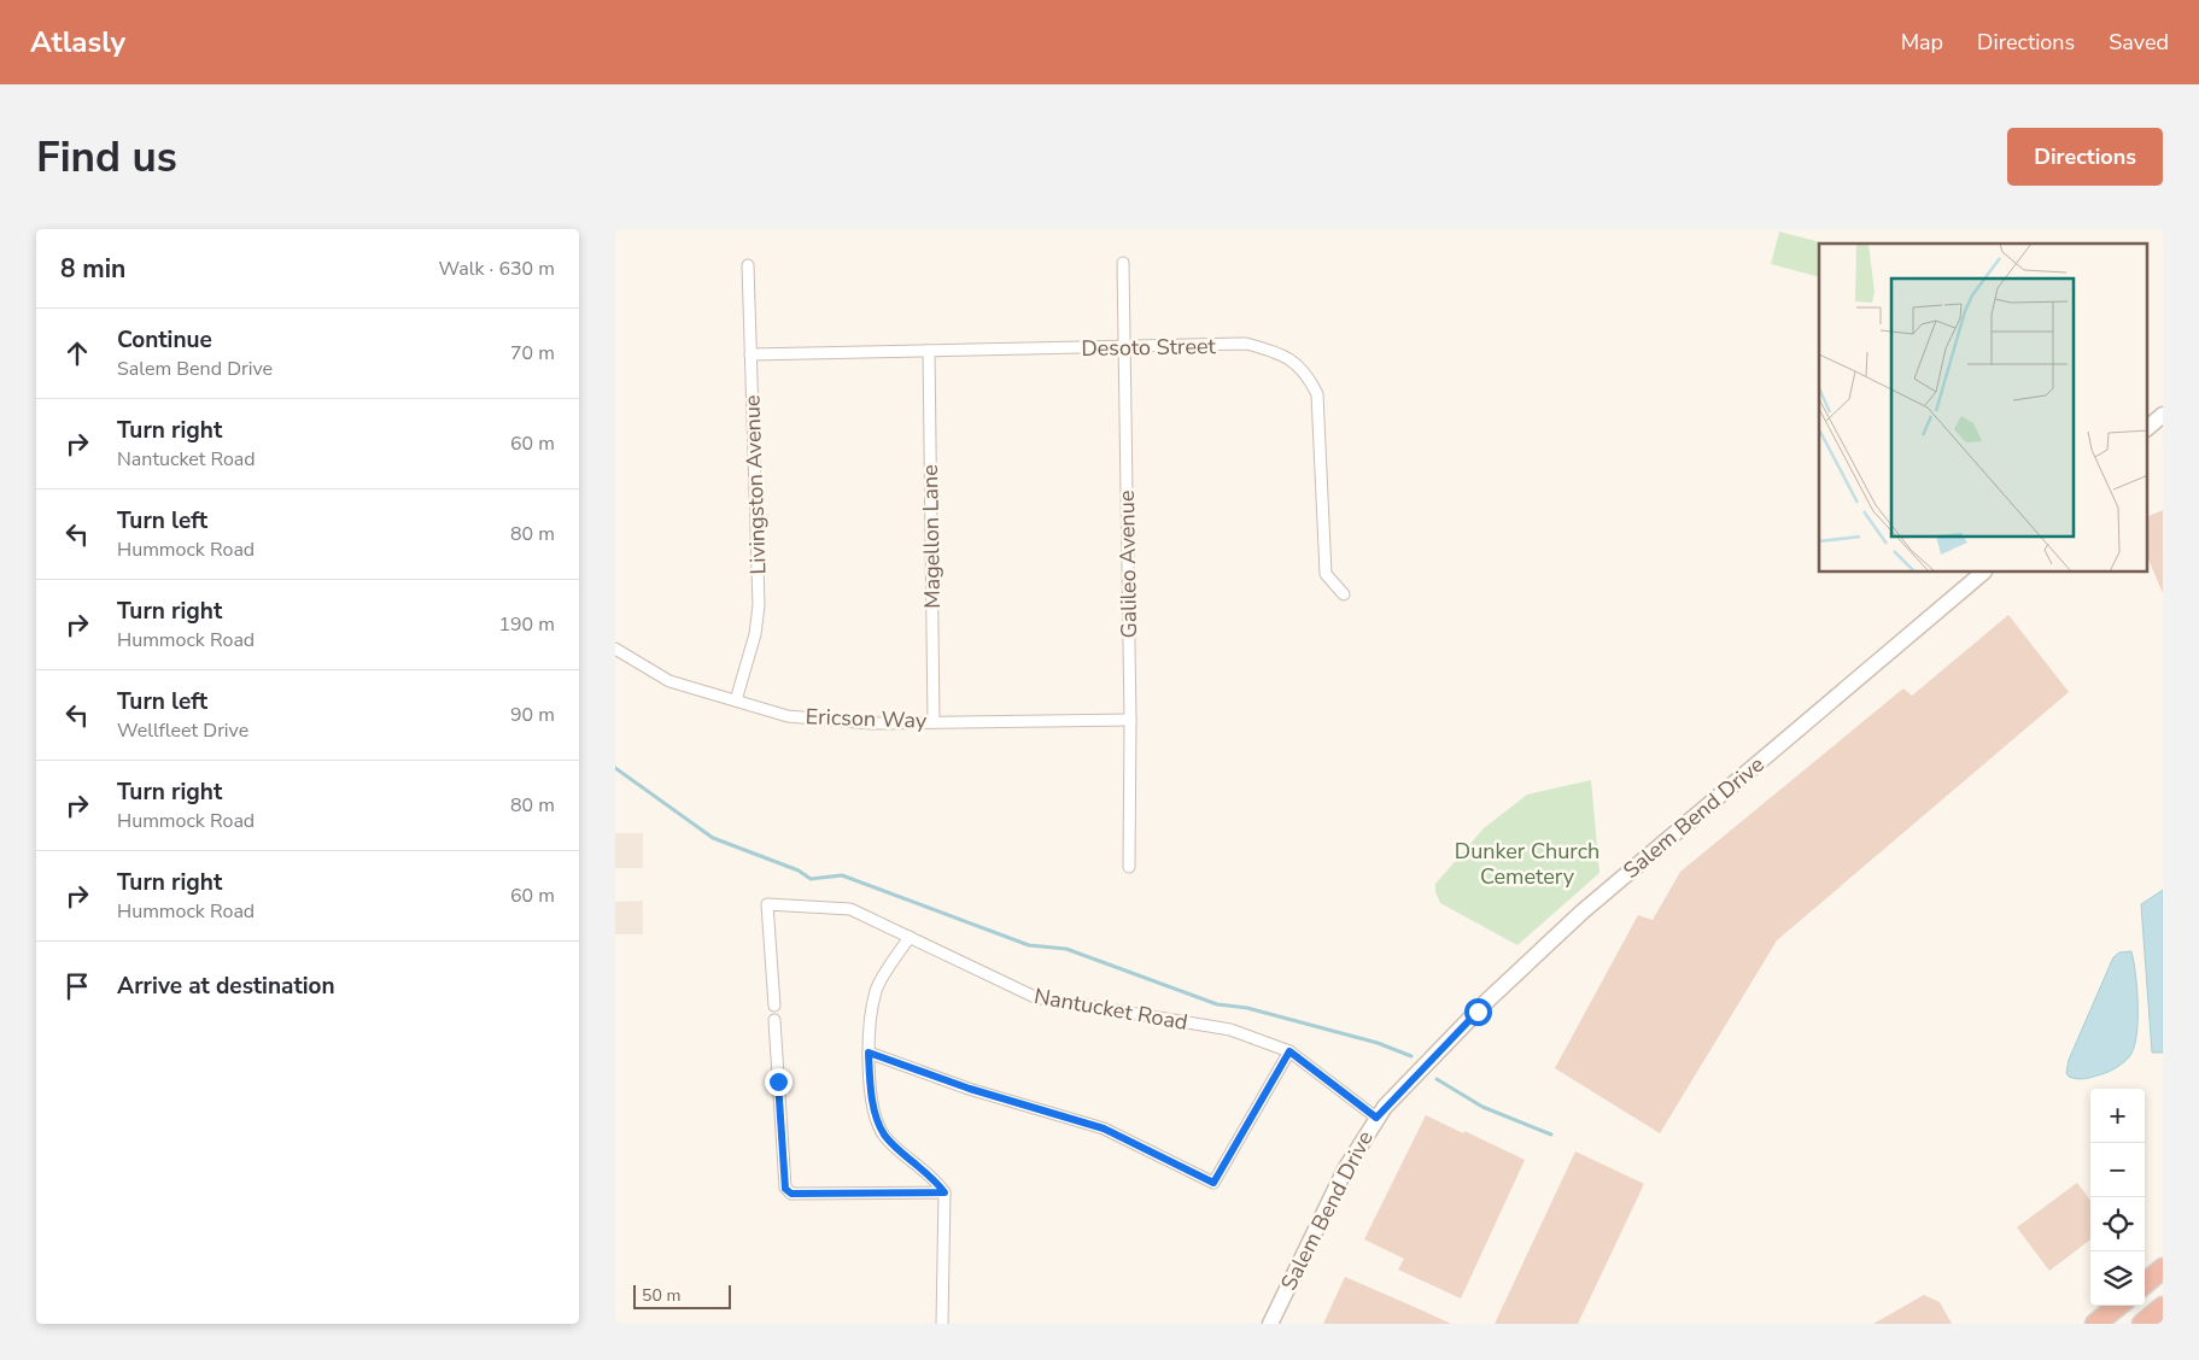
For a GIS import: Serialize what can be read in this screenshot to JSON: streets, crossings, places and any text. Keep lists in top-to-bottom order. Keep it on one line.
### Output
{"streets":{"street":["Desoto Street","Livingston Avenue","Magellon Lane","Galileo Avenue","Ericson Way","Salem Bend Drive","Nantucket Road"]},"crossings":[["Desoto Street","Livingston Avenue"],["Desoto Street","Magellon Lane"],["Desoto Street","Galileo Avenue"],["Livingston Avenue","Ericson Way"],["Magellon Lane","Ericson Way"],["Galileo Avenue","Ericson Way"],["Salem Bend Drive","Nantucket Road"]],"parks":["Dunker Church Cemetery"],"scale_bar":"50 m","page":{"header":"Atlasly","nav":["Map","Directions","Saved"],"buttons":"Directions","title":"Find us","heading":["8 min","Walk · 630 m"],"list":[["Continue","Salem Bend Drive","70 m"],["Turn right","Nantucket Road","60 m"],["Turn left","Hummock Road","80 m"],["Turn right","Hummock Road","190 m"],["Turn left","Wellfleet Drive","90 m"],["Turn right","Hummock Road","80 m"],["Turn right","Hummock Road","60 m"],"Arrive at destination"],"map_buttons":["+","−"],"scale":"50 m"}}
